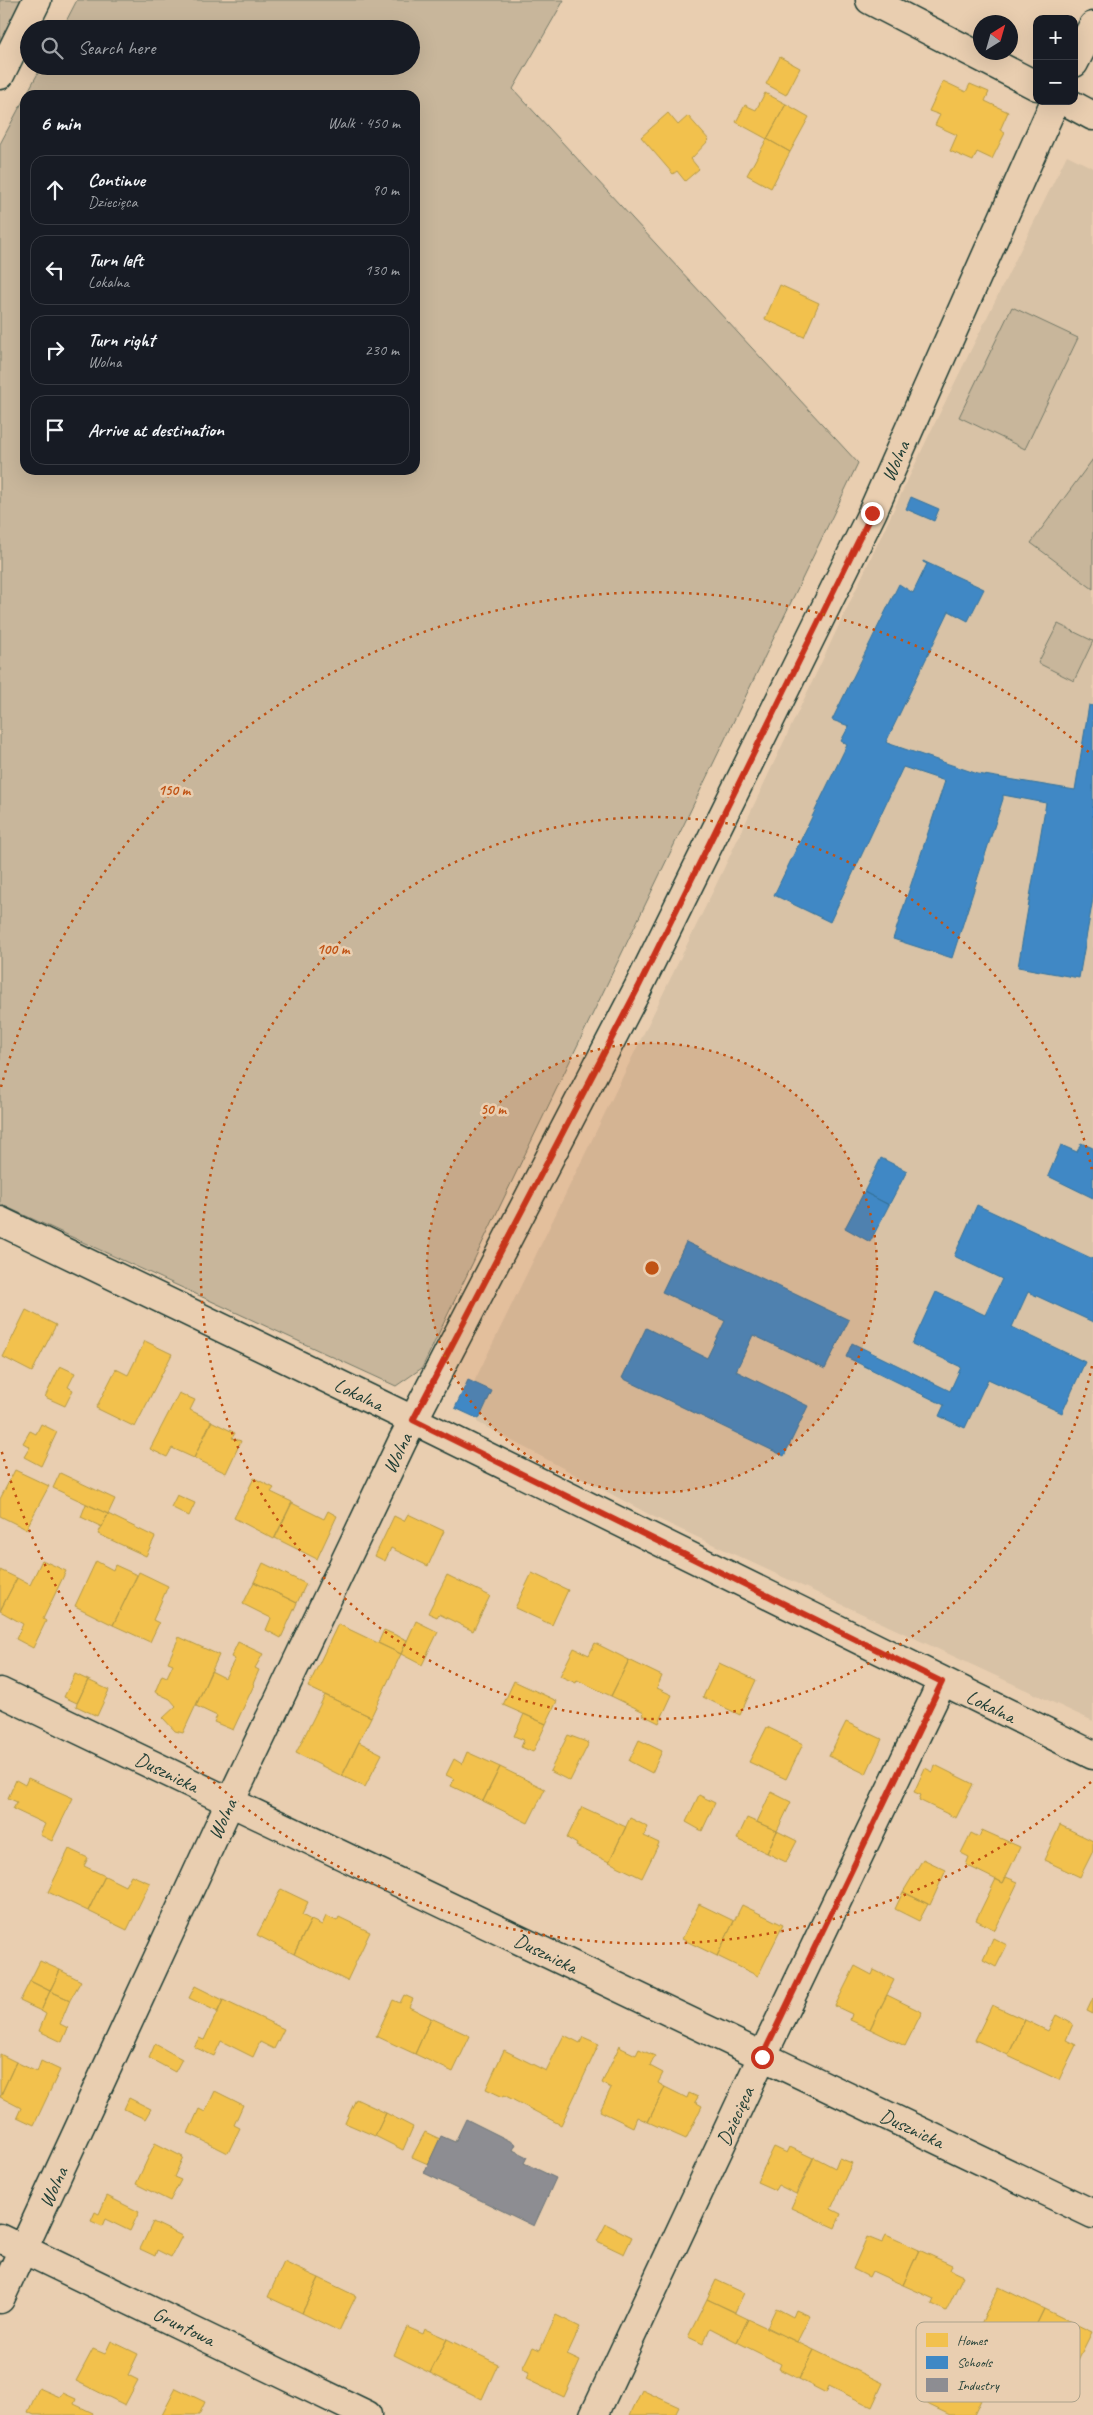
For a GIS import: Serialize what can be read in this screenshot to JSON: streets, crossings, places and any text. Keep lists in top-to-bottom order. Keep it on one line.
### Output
{"streets":{"street":["Wolna","Lokalna","Dusznicka","Dziecięca","Gruntowa"]},"crossings":[["Wolna","Lokalna"],["Wolna","Dusznicka"],["Wolna","Gruntowa"],["Lokalna","Dziecięca"],["Dusznicka","Dziecięca"]],"legend":["Homes","Schools","Industry"],"north":"top right","page":{"map_buttons":["+","−"],"search":"Search here","heading":["6 min","Walk · 450 m"],"list":[["Continue","Dziecięca","90 m"],["Turn left","Lokalna","130 m"],["Turn right","Wolna","230 m"],"Arrive at destination"]},"rings":["150 m","100 m","50 m"]}
